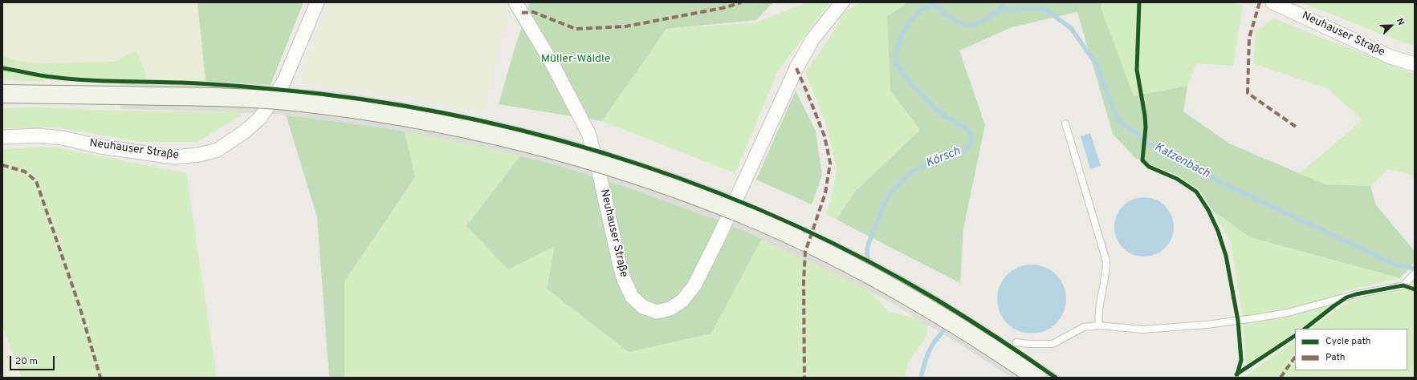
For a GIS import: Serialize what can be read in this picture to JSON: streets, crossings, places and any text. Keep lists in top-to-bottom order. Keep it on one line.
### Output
{"streets":{"street":["Neuhauser Straße"]},"water":["Körsch","Katzenbach"],"parks":["Müller-Wäldle"],"legend":["Cycle path","Path"],"scale_bar":"20 m","north":"top right"}
